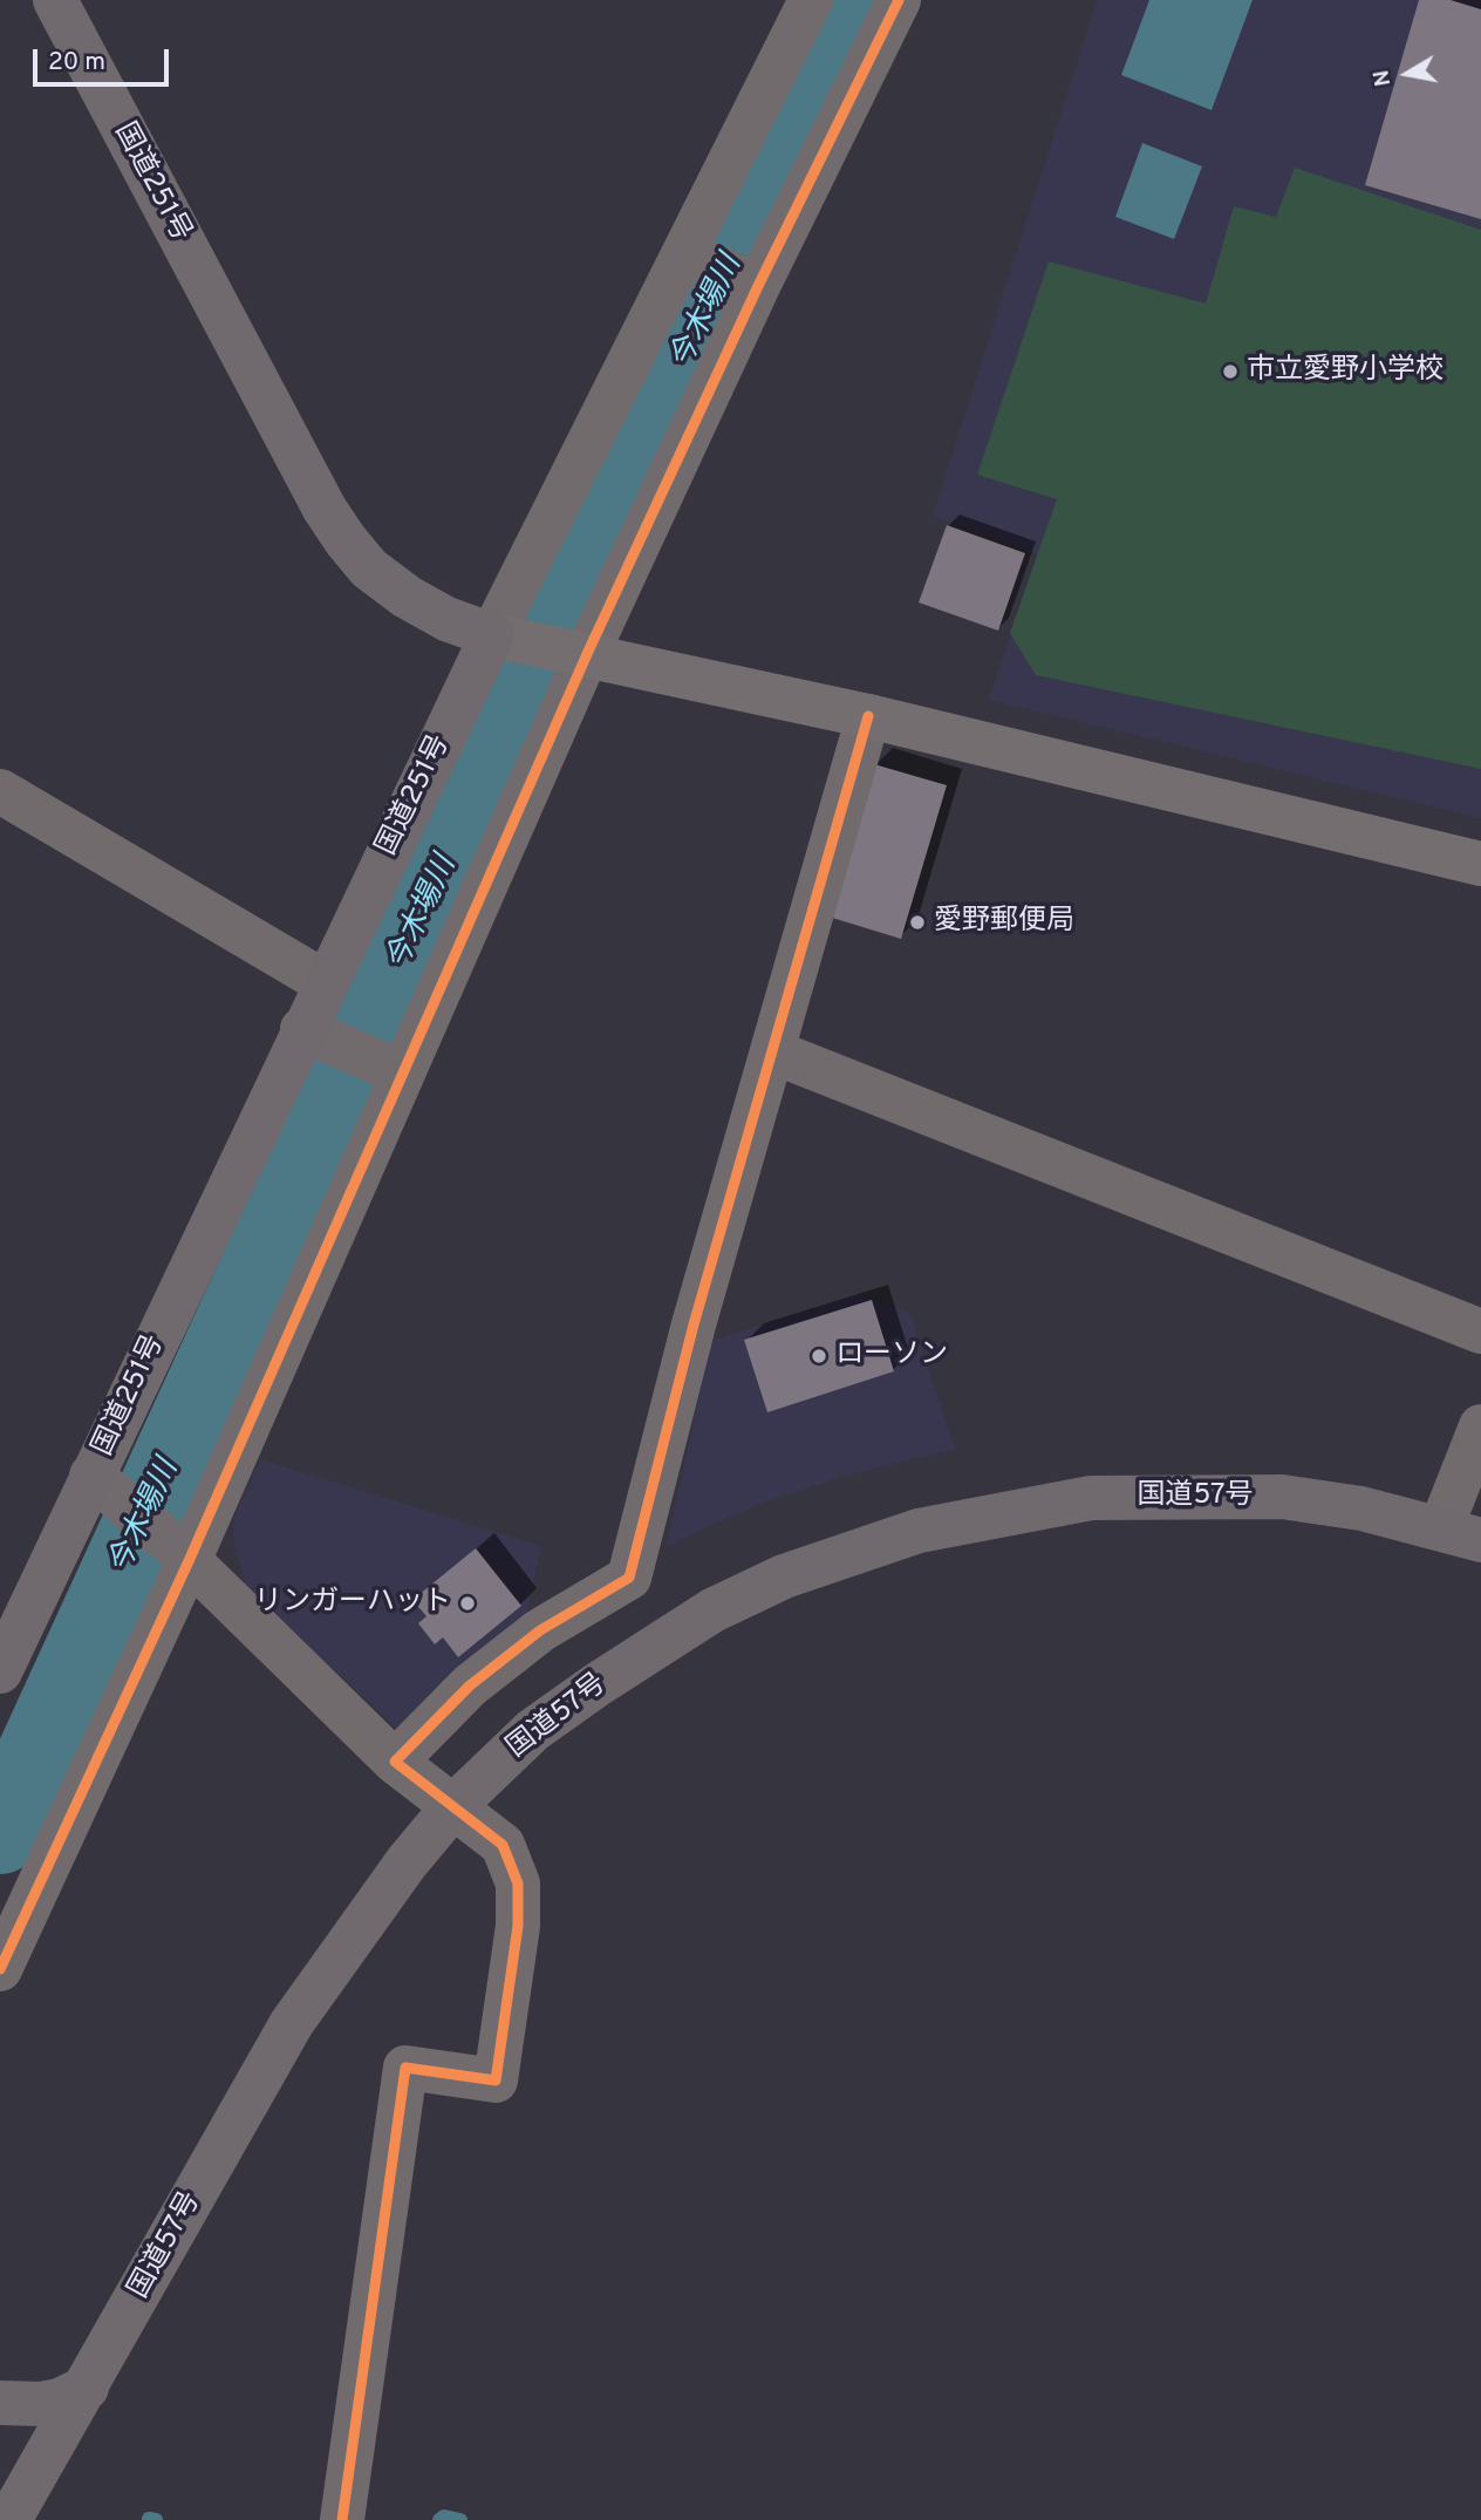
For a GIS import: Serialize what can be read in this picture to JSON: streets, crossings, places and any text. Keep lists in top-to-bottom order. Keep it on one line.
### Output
{"streets":{"highway":["国道251号","国道57号"]},"water":["今木場川"],"places":["市立愛野小学校","愛野郵便局","ローソン","リンガーハット"],"scale_bar":"20 m","north":"left"}
